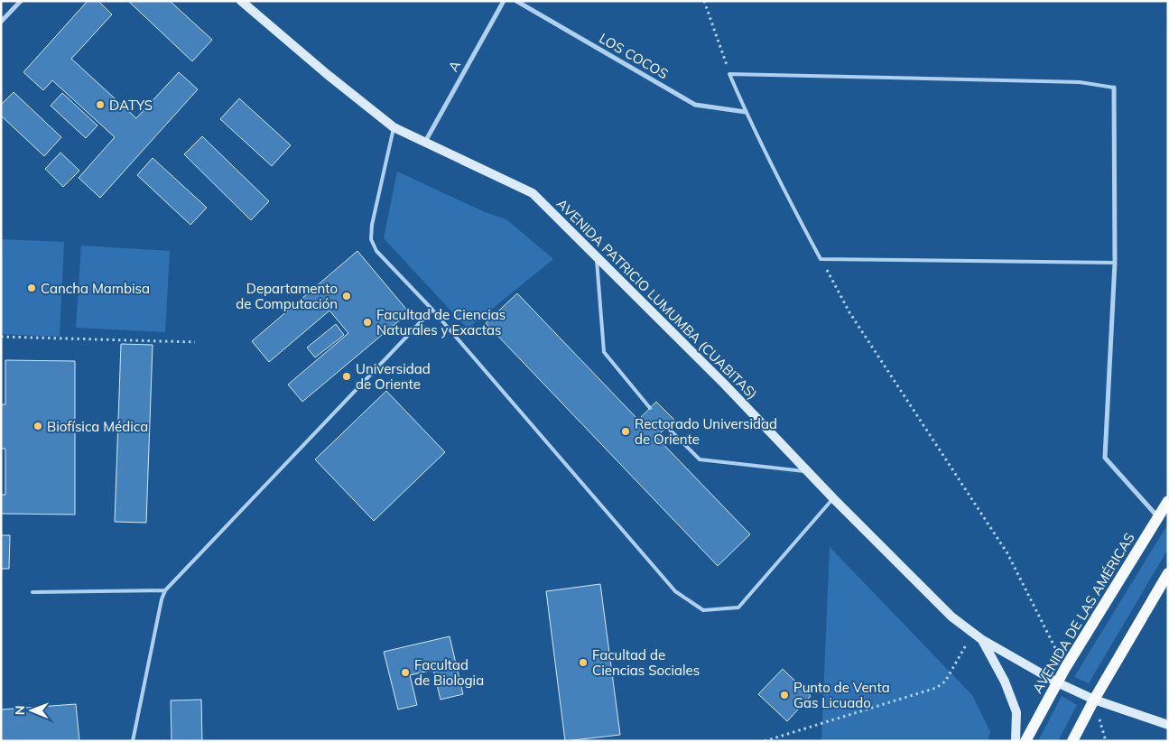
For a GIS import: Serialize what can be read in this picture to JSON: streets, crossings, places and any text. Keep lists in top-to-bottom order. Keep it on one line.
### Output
{"streets":{"main road":["AVENIDA PATRICIO LUMUMBA (CUABITAS)","AVENIDA DE LAS AMÉRICAS"],"street":["LOS COCOS","A"]},"crossings":[["A","AVENIDA PATRICIO LUMUMBA (CUABITAS)"],["AVENIDA PATRICIO LUMUMBA (CUABITAS)","AVENIDA DE LAS AMÉRICAS"]],"places":["DATYS","Cancha Mambisa","Departamento de Computación","Facultad de Ciencias Naturales y Exactas","Universidad de Oriente","Biofísica Médica","Rectorado Universidad de Oriente","Facultad de Ciencias Sociales","Facultad de Biologia","Punto de Venta Gas Licuado"],"north":"left"}
